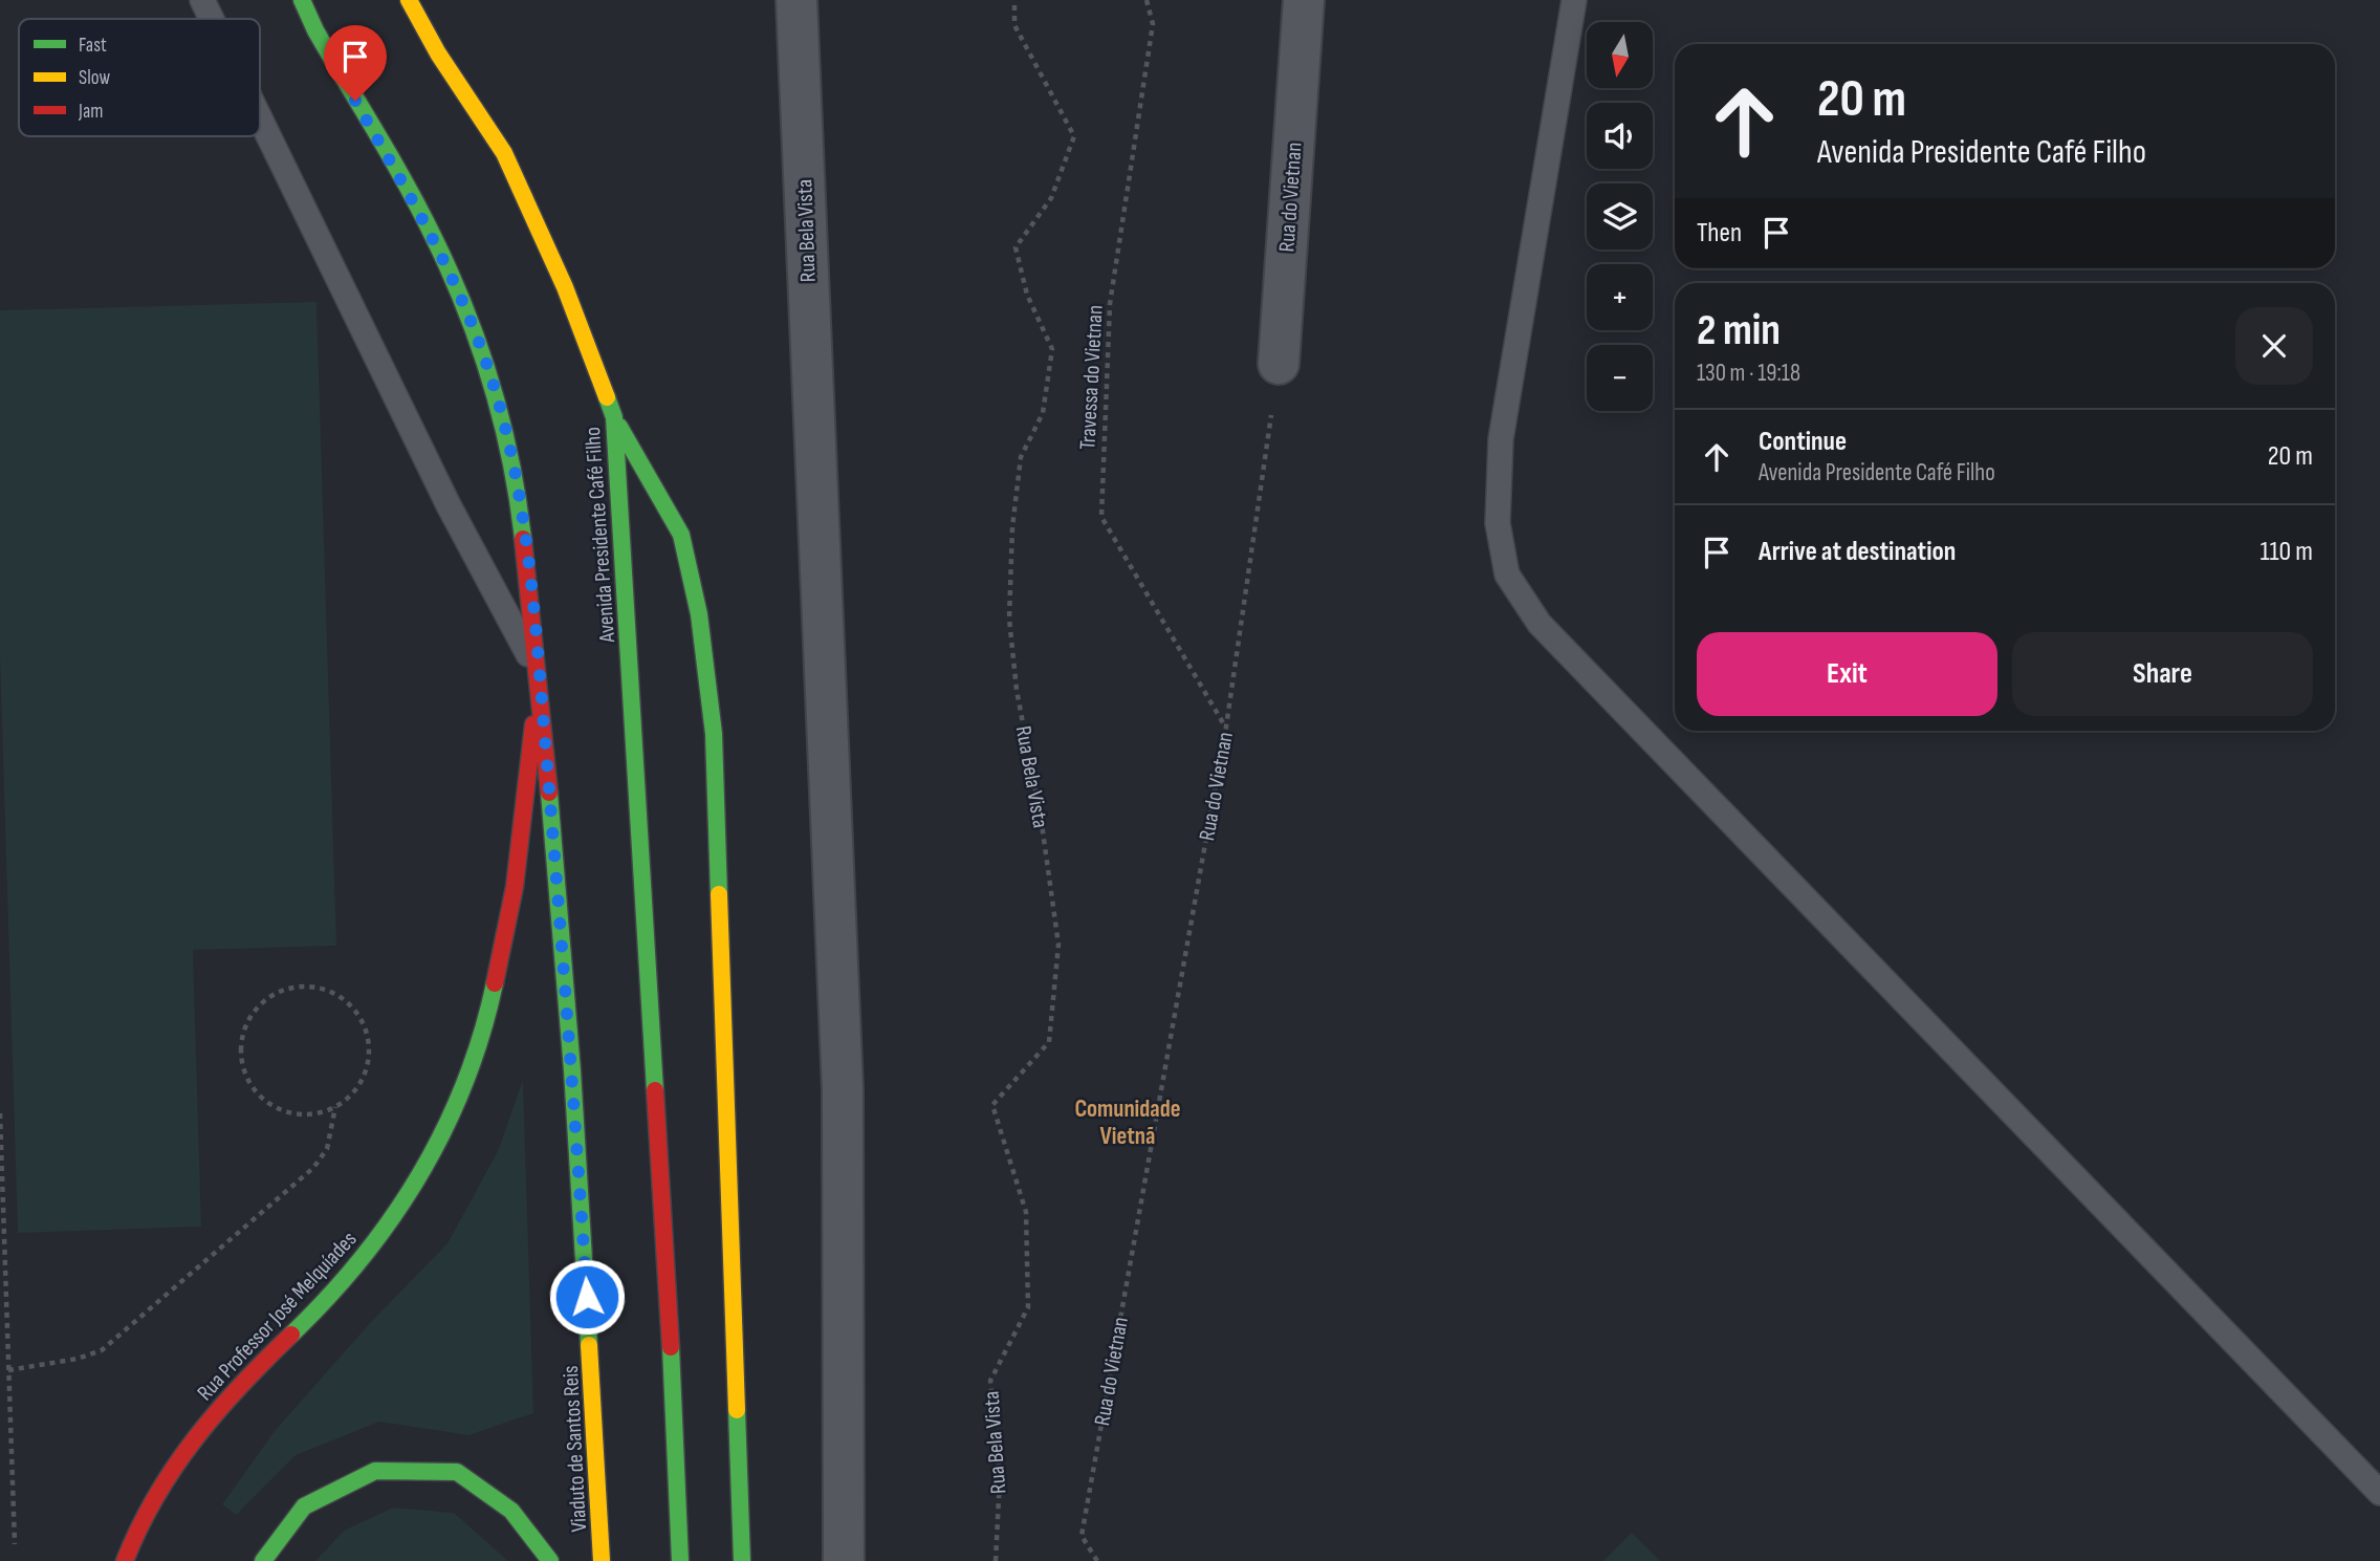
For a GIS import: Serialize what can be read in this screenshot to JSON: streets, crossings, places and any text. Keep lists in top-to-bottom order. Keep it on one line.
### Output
{"streets":{"main road":["Avenida Presidente Café Filho","Rua Professor José Melquíades","Viaduto de Santos Reis"],"street":["Rua do Vietnan","Rua Bela Vista"],"path":["Travessa do Vietnan"]},"crossings":[["Rua do Vietnan","Travessa do Vietnan"],["Rua Professor José Melquíades","Viaduto de Santos Reis"]],"districts":["Comunidade Vietnã"],"legend":["Fast","Slow","Jam"],"north":"bottom","page":{"map_buttons":["+","−"],"turn":["20 m","Avenida Presidente Café Filho"],"then":"Then","heading":["2 min","130 m · 19:18"],"list":[{"name":"Continue","note":"Avenida Presidente Café Filho","value":"20 m"},{"name":"Arrive at destination","value":"110 m"}],"buttons":["Exit","Share"]}}
